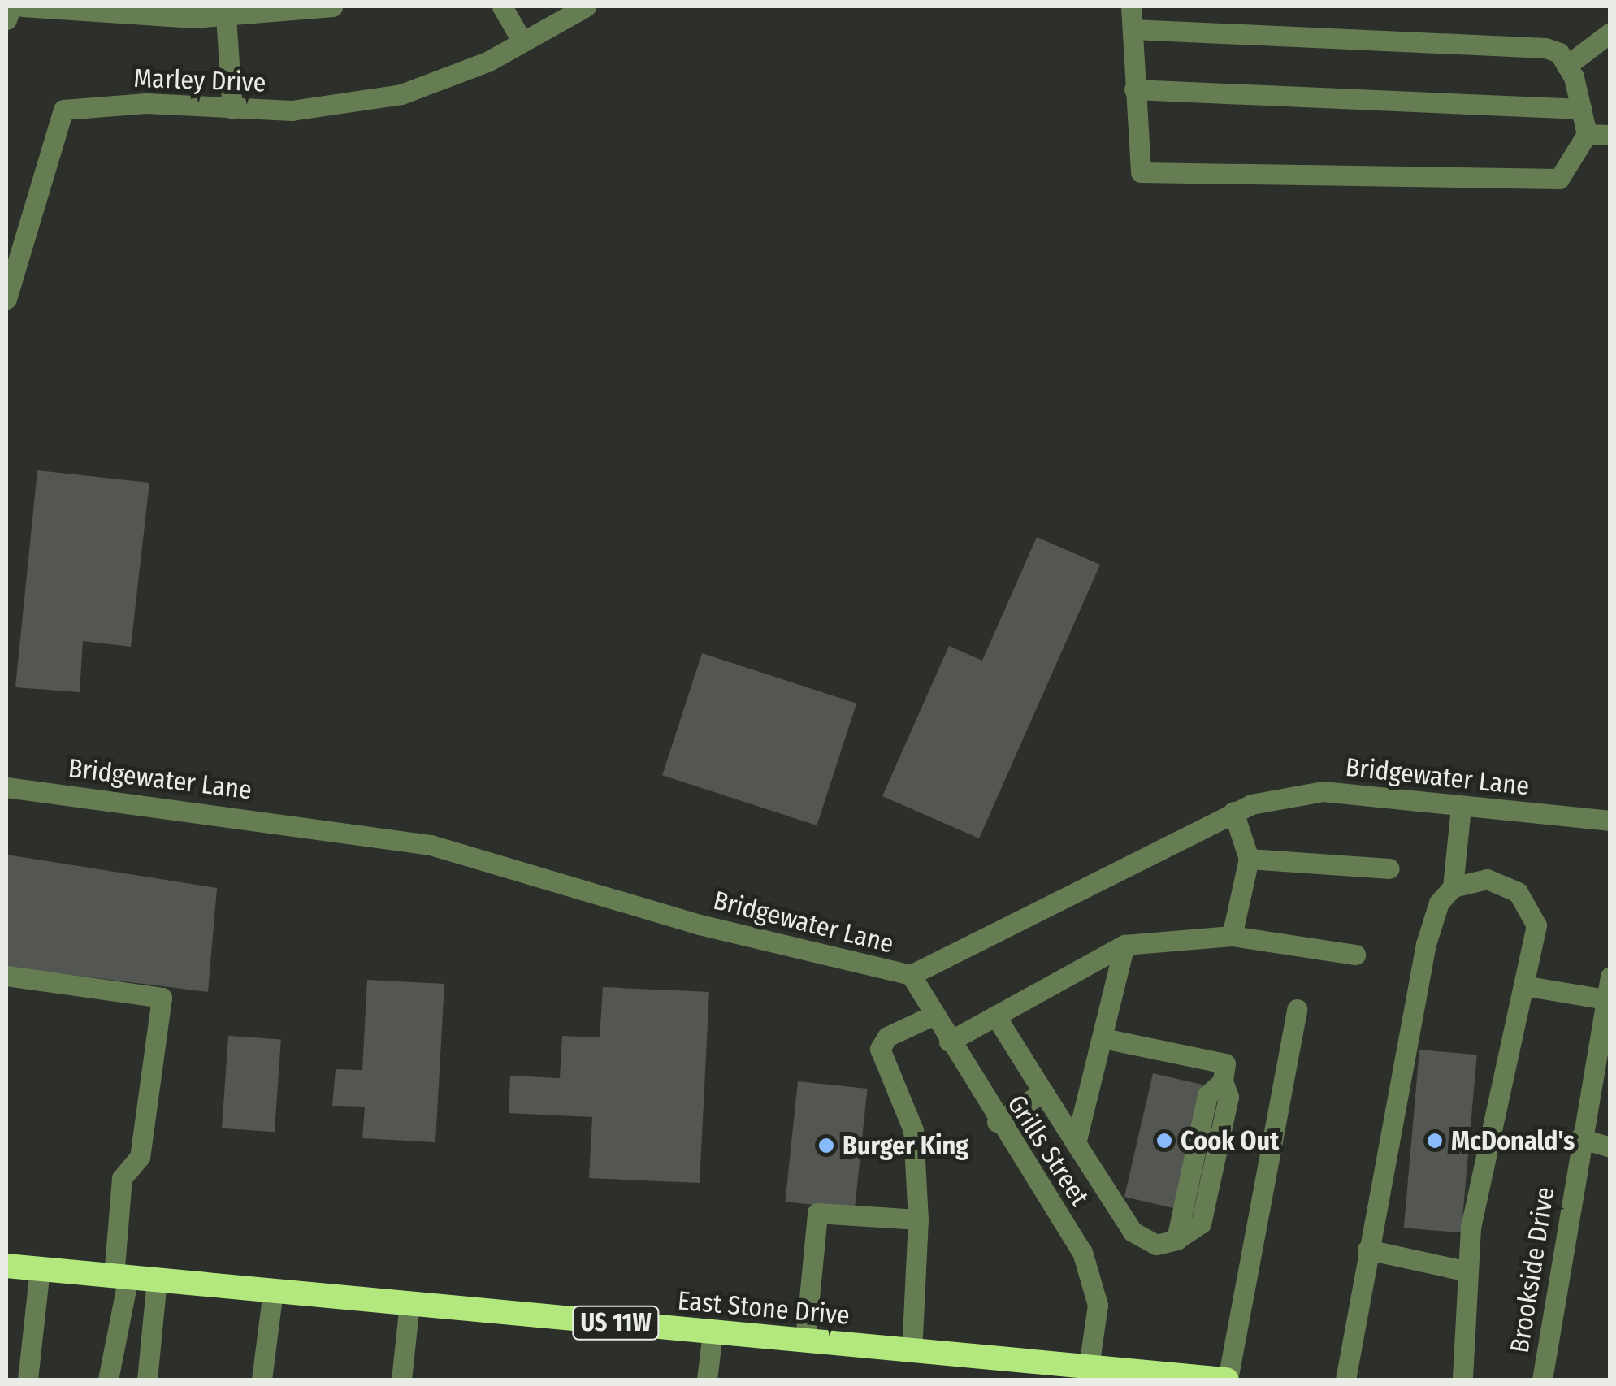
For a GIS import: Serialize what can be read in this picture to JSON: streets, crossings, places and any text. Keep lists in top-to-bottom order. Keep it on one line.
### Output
{"streets":{"highway":["East Stone Drive","US 11W"],"street":["Marley Drive","Bridgewater Lane","Grills Street","Brookside Drive"]},"crossings":[["Bridgewater Lane","Grills Street"],["Grills Street","East Stone Drive"]],"places":["Cook Out","McDonald's","Burger King"]}
